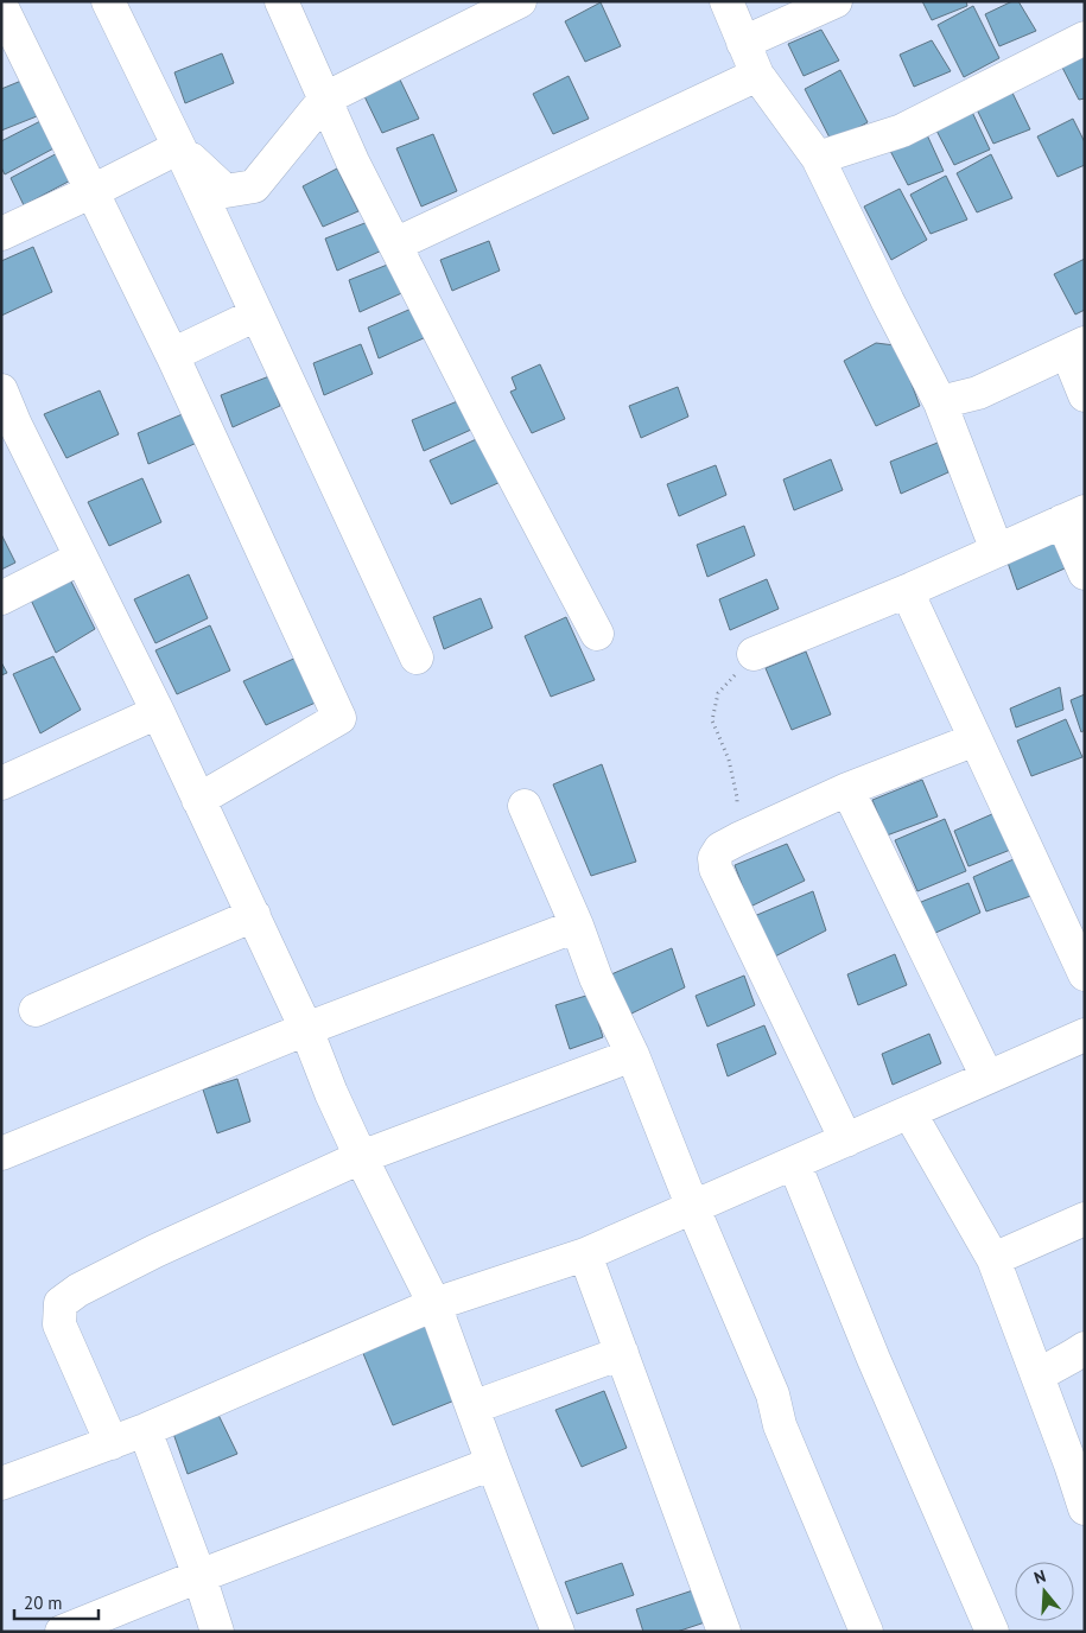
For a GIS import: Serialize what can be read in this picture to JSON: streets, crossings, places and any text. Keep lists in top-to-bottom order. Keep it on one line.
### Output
{"scale_bar":"20 m","north":"top"}
